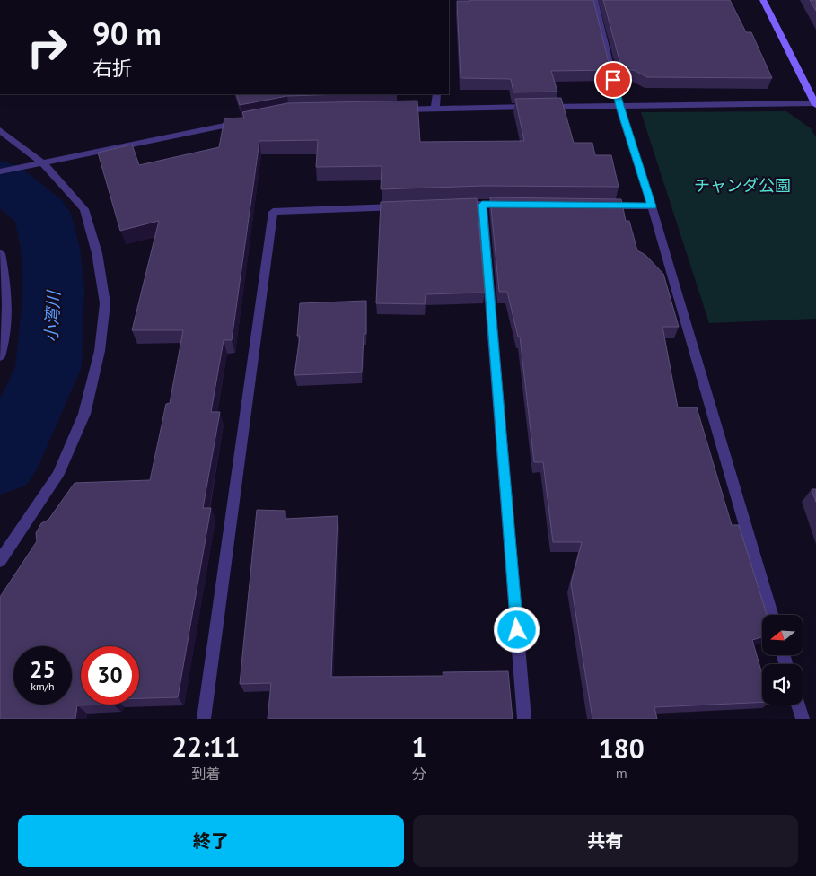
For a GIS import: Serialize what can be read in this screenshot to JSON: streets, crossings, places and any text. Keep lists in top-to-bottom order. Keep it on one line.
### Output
{"water":["小湾川"],"parks":["チャンダ公園"],"north":"left","page":{"turn":["90 m","右折"],"speed":"25 km/h","limit":"30","eta":["22:11","到着","1","分","180","m"],"buttons":["終了","共有"]}}
